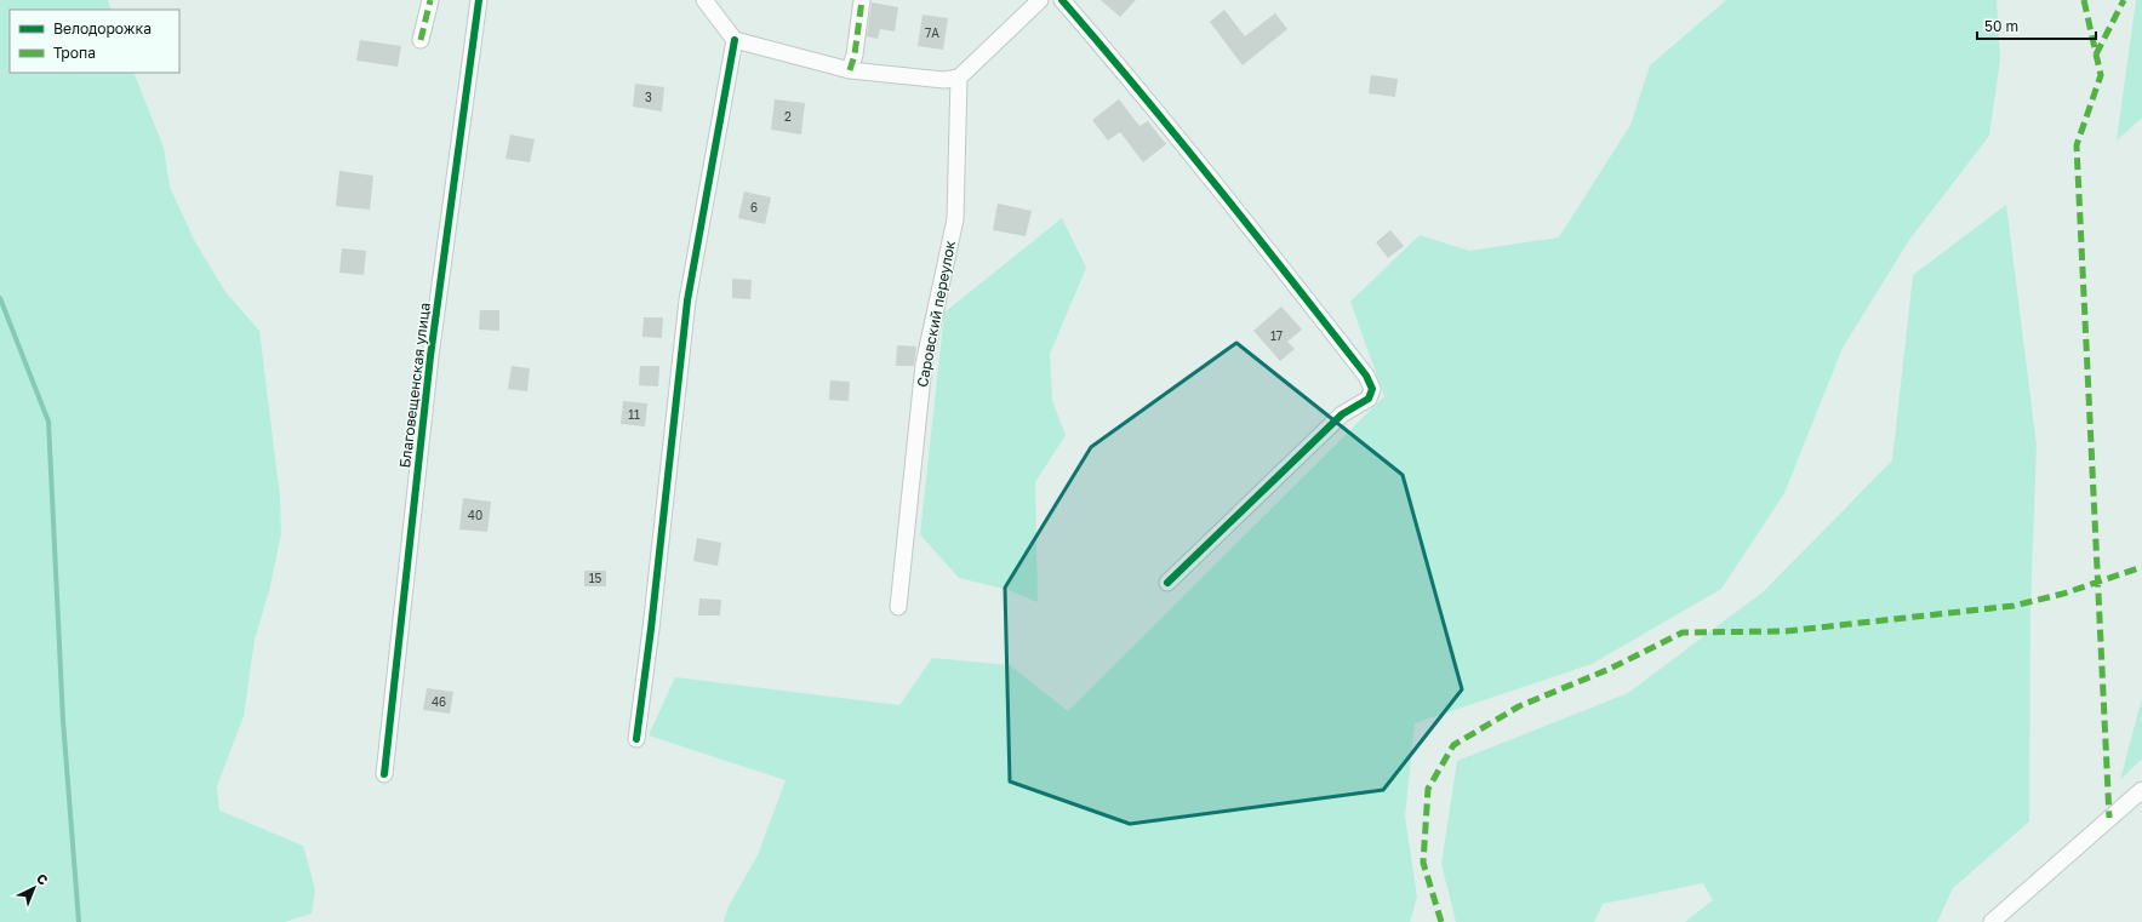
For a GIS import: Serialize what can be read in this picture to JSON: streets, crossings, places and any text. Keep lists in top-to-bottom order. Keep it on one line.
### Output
{"streets":{"street":["Саровский переулок","Благовещенская улица"]},"house_numbers":["7А","3","2","6","17","11","40","15","46"],"legend":["Велодорожка","Тропа"],"scale_bar":"50 m","north":"top right"}
